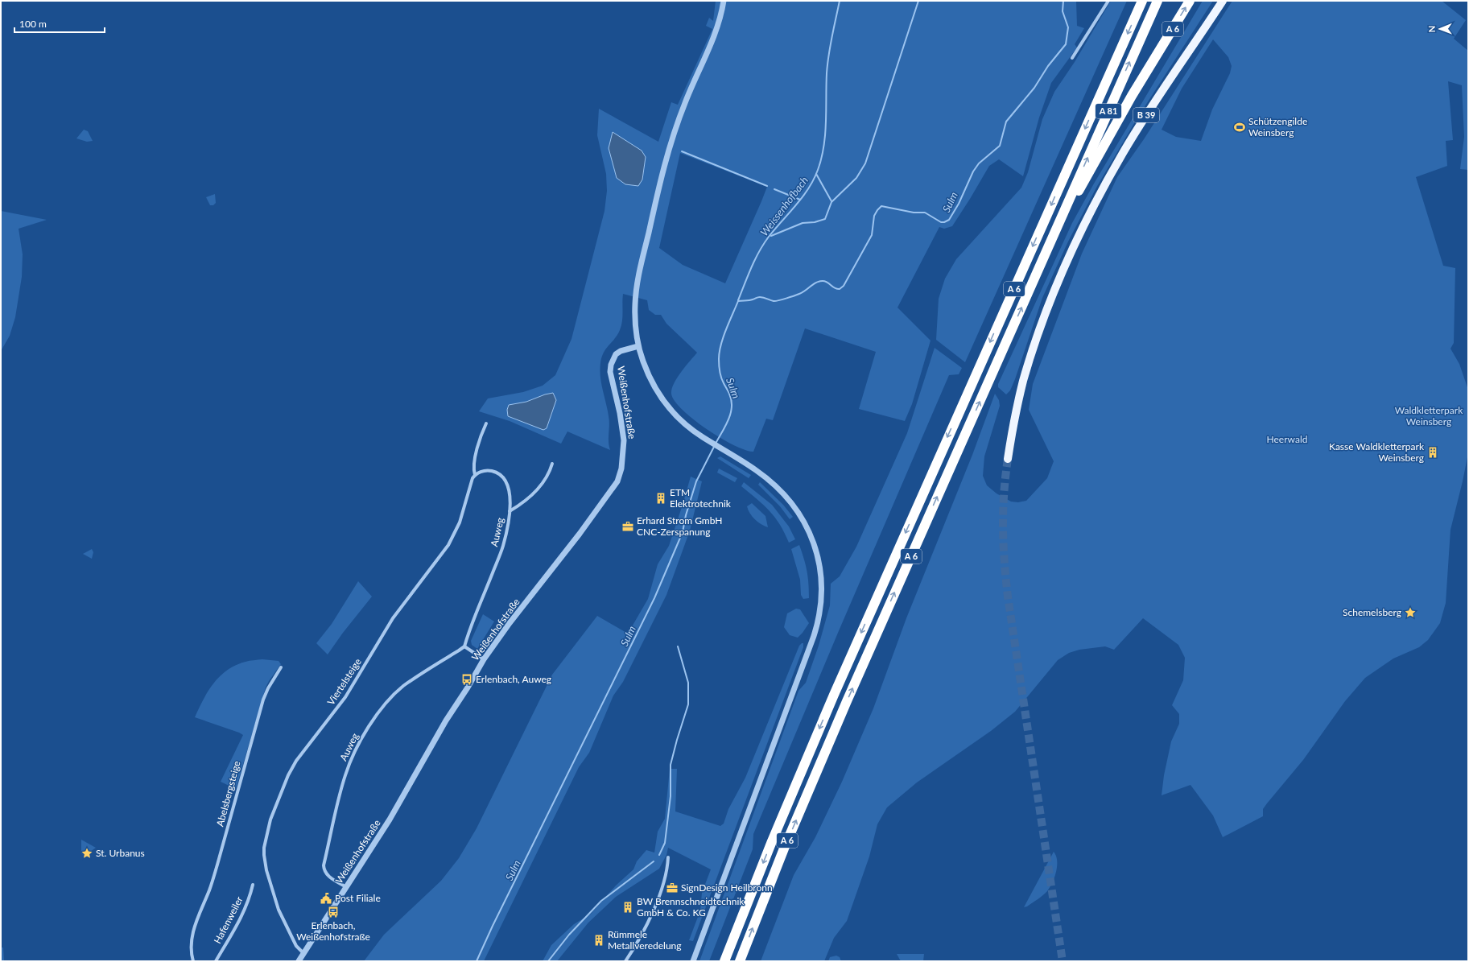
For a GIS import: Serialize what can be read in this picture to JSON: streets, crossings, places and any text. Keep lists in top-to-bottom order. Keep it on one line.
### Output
{"streets":{"highway":["A 6","A 81"],"main road":["B 39"],"street":["Weißenhofstraße","Auweg","Viertelsteige","Abelsbergsteige","Hafenweiler"]},"crossings":[["A 6","A 81"],["Weißenhofstraße","Auweg"],["Weißenhofstraße","Viertelsteige"],["Auweg","Viertelsteige"]],"water":["Sulm","Weissenhofbach"],"parks":["Waldkletterpark Weinsberg","Heerwald"],"places":{"sports":["Schützengilde Weinsberg"],"building":["Kasse Waldkletterpark Weinsberg","ETM Elektrotechnik","BW Brennschneidtechnik GmbH & Co. KG","Rümmele Metallveredelung"],"office":["Erhard Strom GmbH CNC-Zerspanung","SignDesign Heilbronn"],"place":["Schemelsberg","St. Urbanus"],"bus stop":["Erlenbach, Auweg","Erlenbach, Weißenhofstraße"],"public building":["Post Filiale"]},"scale_bar":"100 m","north":"left"}
